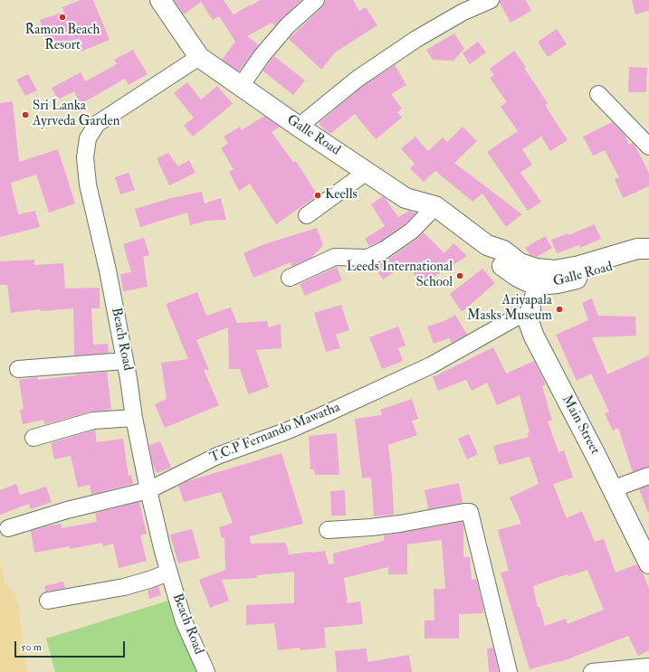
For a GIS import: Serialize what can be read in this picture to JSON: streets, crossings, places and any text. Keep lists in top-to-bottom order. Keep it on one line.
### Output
{"streets":{"main road":["Galle Road","Main Street"],"street":["Beach Road","T.C.P Fernando Mawatha"]},"crossings":[["Galle Road","Beach Road"],["Galle Road","Main Street"],["Beach Road","T.C.P Fernando Mawatha"],["Main Street","T.C.P Fernando Mawatha"]],"places":["Ramon Beach Resort","Sri Lanka Ayrveda Garden","Keells","Leeds International School","Ariyapala Masks Museum"],"scale_bar":"50 m"}
